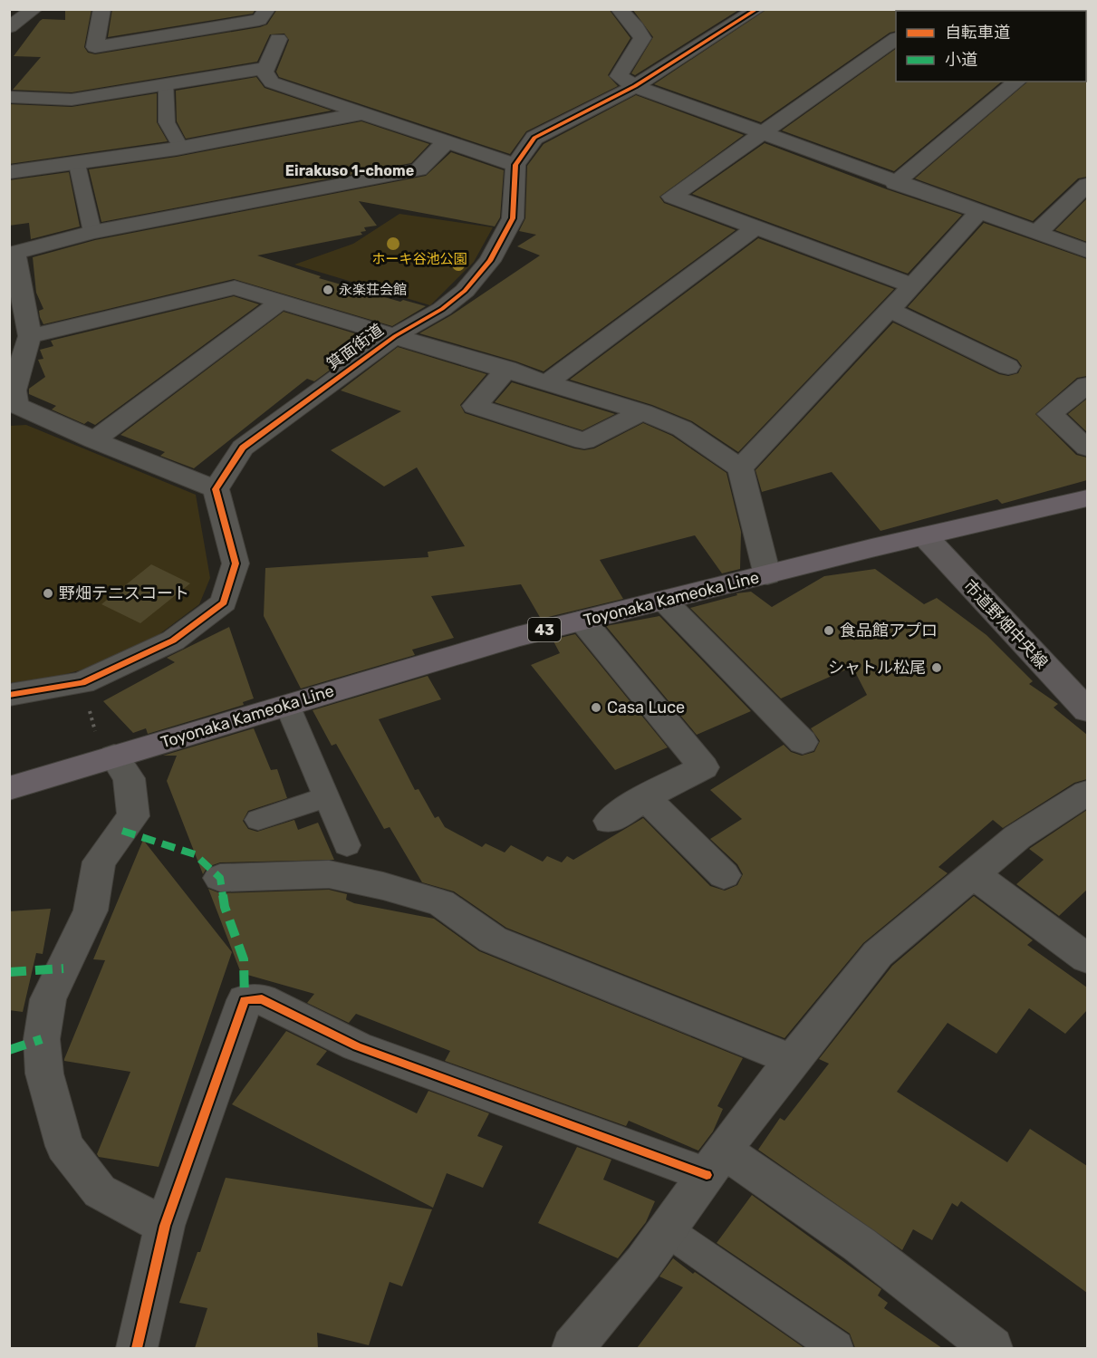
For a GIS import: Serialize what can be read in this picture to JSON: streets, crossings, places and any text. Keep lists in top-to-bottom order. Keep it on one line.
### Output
{"streets":{"main road":["Toyonaka Kameoka Line","43"],"street":["箕面街道","市道野畑中央線"]},"crossings":[["Toyonaka Kameoka Line","市道野畑中央線"]],"districts":["Eirakuso 1-chome"],"parks":["ホーキ谷池公園"],"places":["永楽荘会館","野畑テニスコート","食品館アプロ","シャトル松尾","Casa Luce"],"legend":["自転車道","小道"]}
